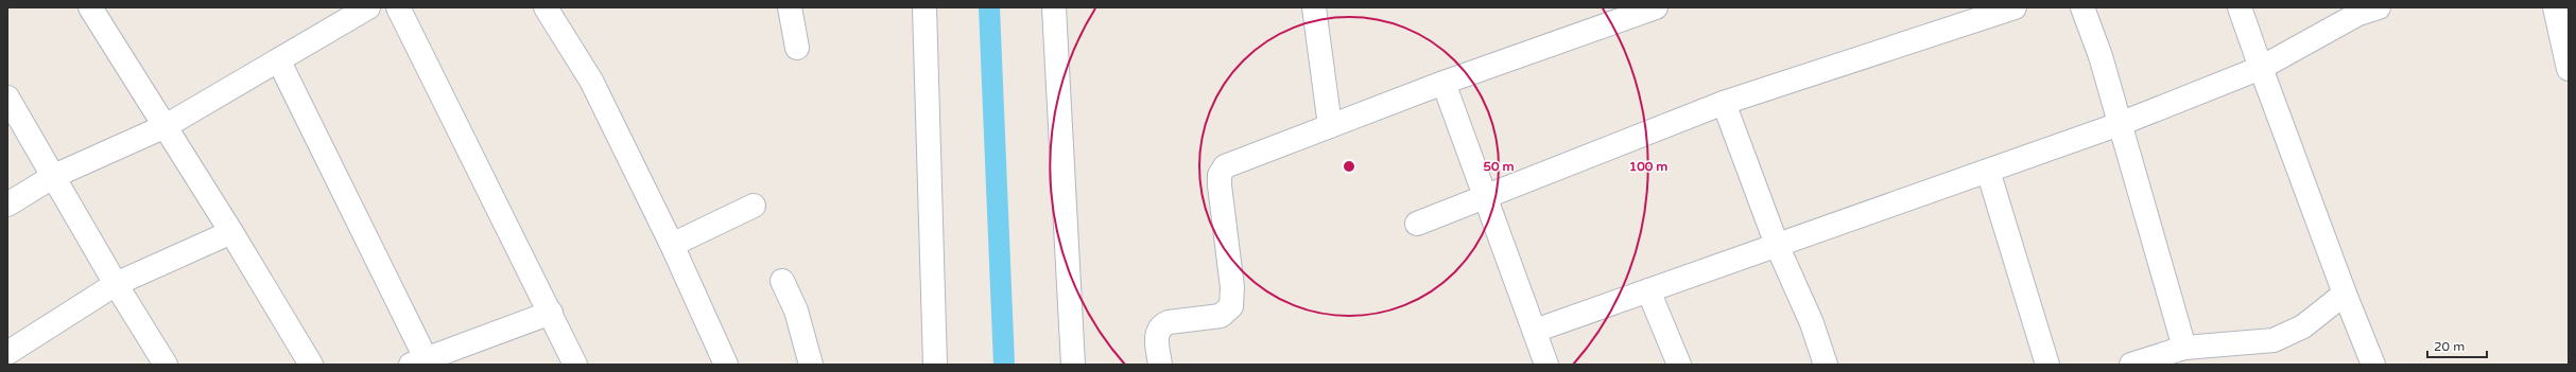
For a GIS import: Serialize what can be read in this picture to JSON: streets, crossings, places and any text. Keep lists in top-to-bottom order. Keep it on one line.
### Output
{"scale_bar":"20 m","rings":["50 m","100 m"]}
